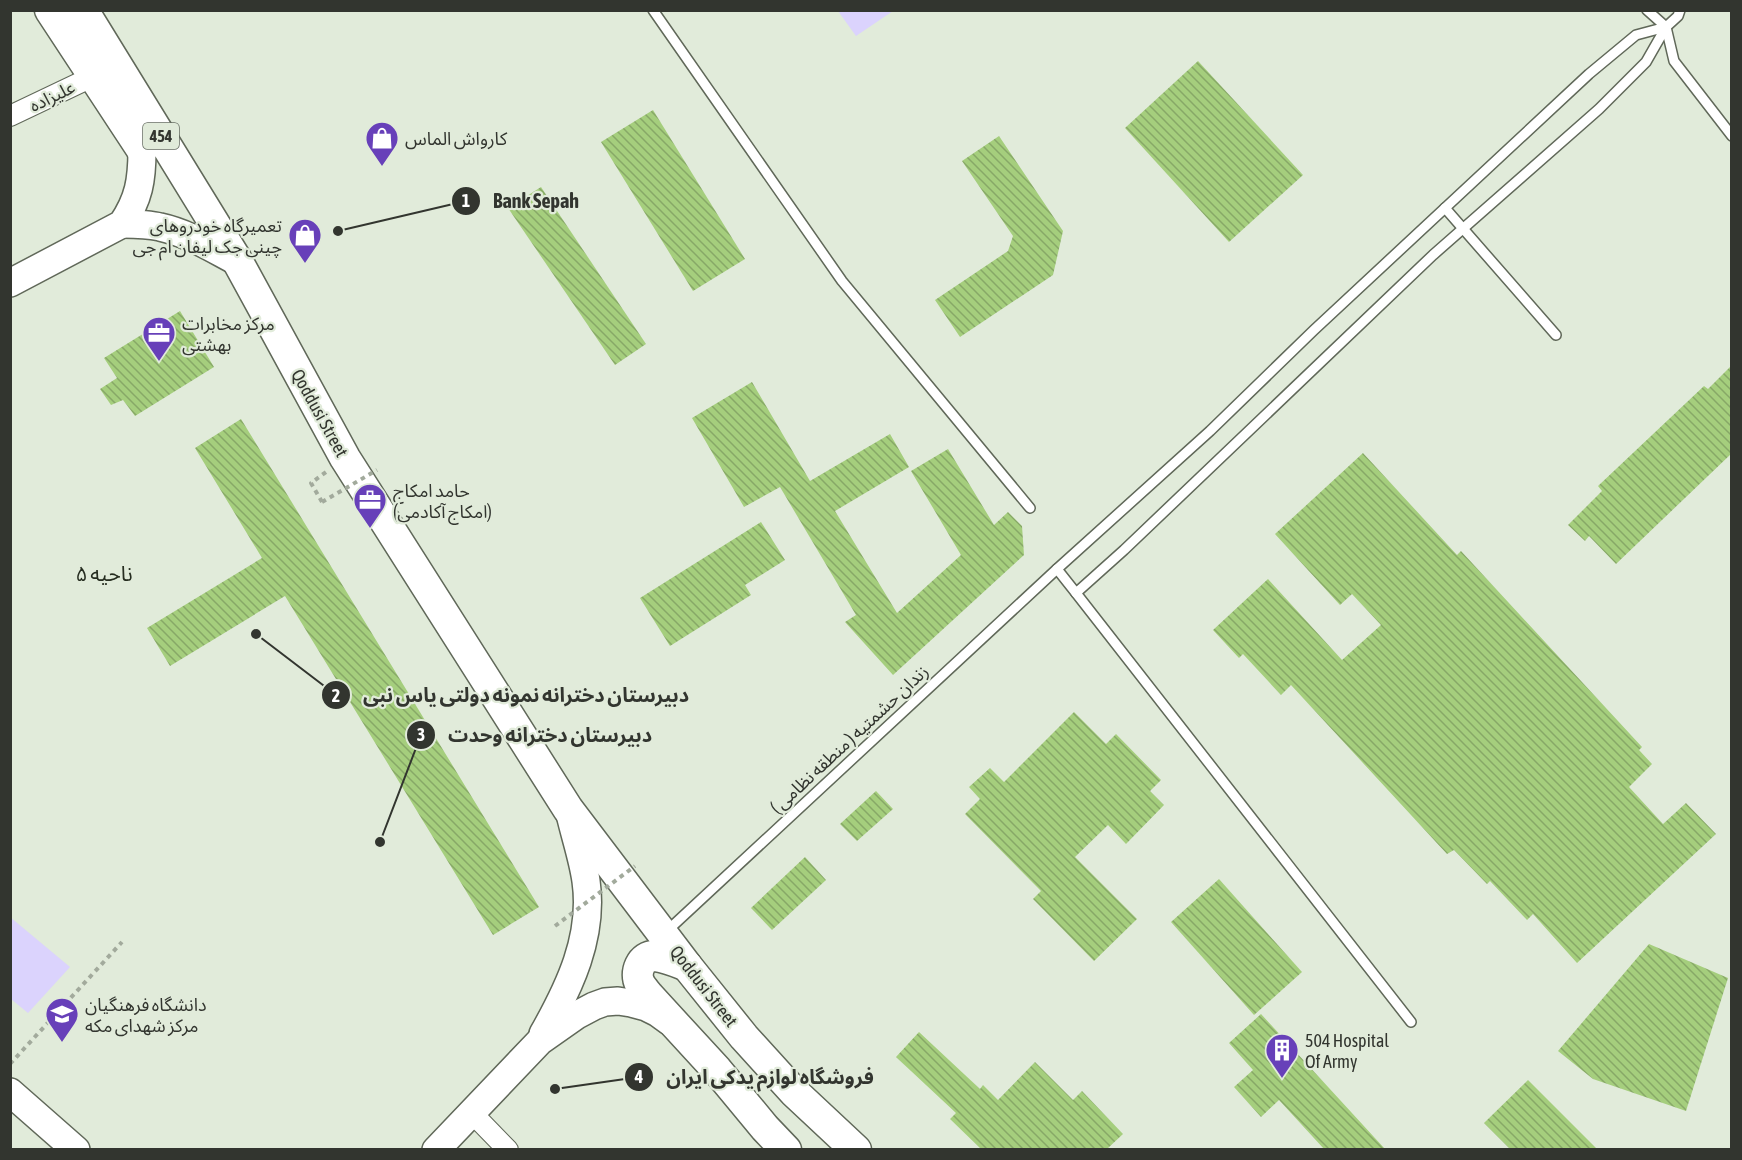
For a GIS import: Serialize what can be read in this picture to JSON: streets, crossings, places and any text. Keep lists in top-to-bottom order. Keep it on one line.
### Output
{"streets":{"main road":["454","Qoddusi Street"],"street":["علیزاده"],"lane":["زندان حشمتیه ( منطقه نظامی )"]},"crossings":[["علیزاده","454"],["Qoddusi Street","زندان حشمتیه ( منطقه نظامی )"]],"districts":["ناحیه ۵"],"places":{"shop":["کارواش الماس","تعمیرگاه خودروهای چینی جک لیفان ام جی"],"other":["Bank Sepah","دبیرستان دخترانه نمونه دولتی یاس نبی","دبیرستان دخترانه وحدت","فروشگاه لوازم یدکی ایران"],"office":["مرکز مخابرات بهشتی","حامد امکاج (امکاج آکادمی)"],"school or university":["دانشگاه فرهنگیان مرکز شهدای مکه"],"building":["504 Hospital Of Army"]}}
